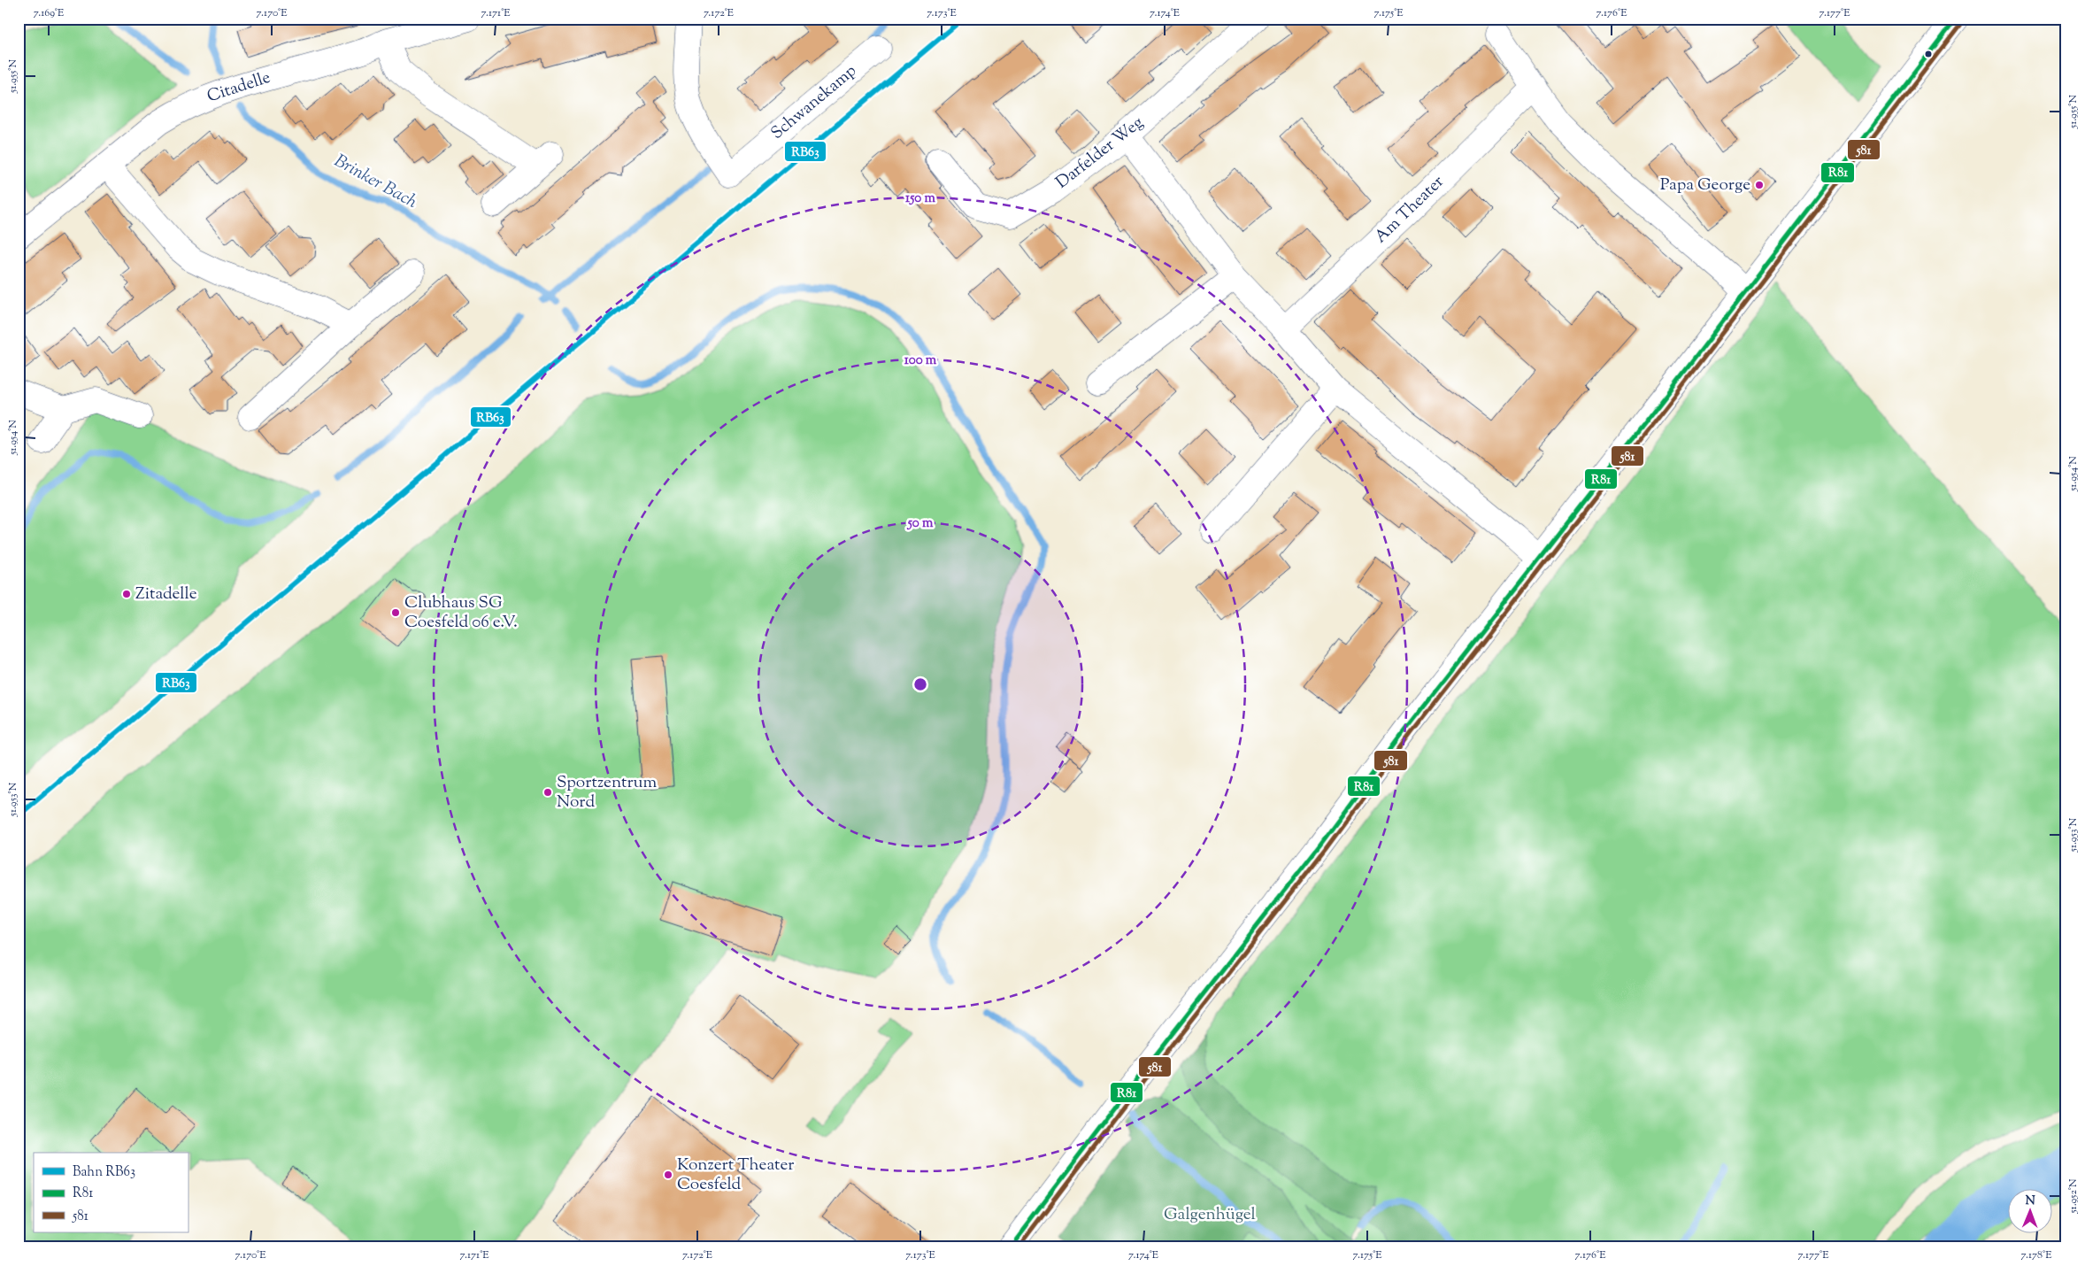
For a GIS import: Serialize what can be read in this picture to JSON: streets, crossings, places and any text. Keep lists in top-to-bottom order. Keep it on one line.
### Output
{"streets":{"street":["Citadelle","Schwanekamp","Darfelder Weg","Am Theater"]},"water":["Brinker Bach"],"parks":["Galgenhügel"],"places":["Papa George","Zitadelle","Clubhaus SG Coesfeld 06 e.V.","Sportzentrum Nord","Konzert Theater Coesfeld"],"lines":["rail line RB63","transit line R81","transit line 581"],"legend":["Bahn RB63","R81","581"],"north":"top","coordinates":["7.169°E","7.170°E","7.171°E","7.172°E","7.173°E","7.174°E","7.175°E","7.176°E","7.177°E","51.955°N","51.954°N","51.953°N","51.952°N","7.178°E"],"rings":["150 m","100 m","50 m"]}
